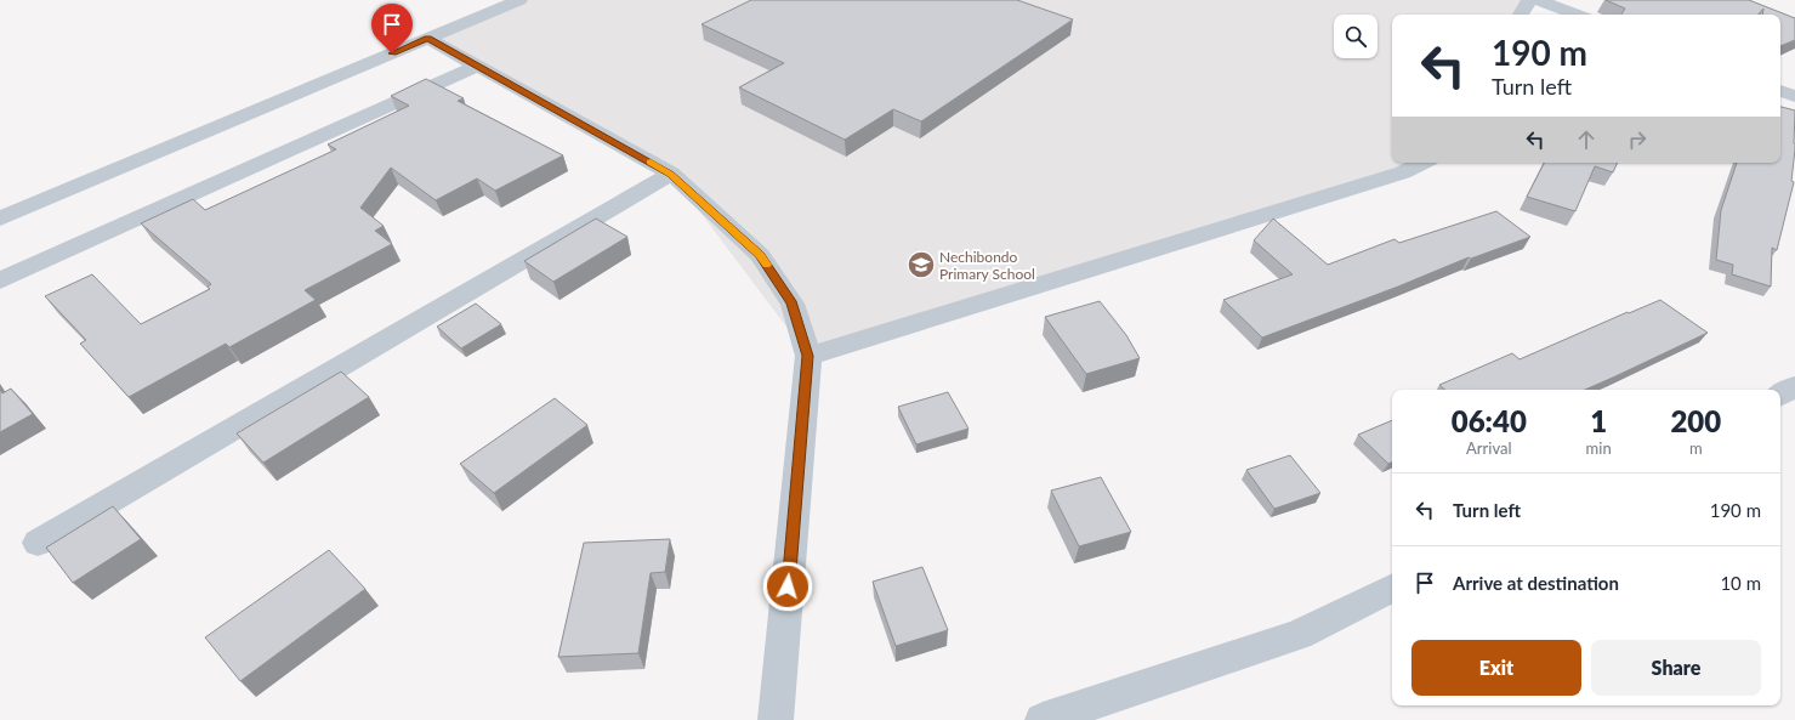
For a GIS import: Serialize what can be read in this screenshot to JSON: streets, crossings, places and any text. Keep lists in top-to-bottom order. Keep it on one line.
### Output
{"places":{"school or university":["Nechibondo Primary School"]},"page":{"turn":["190 m","Turn left"],"eta":["06:40","Arrival","1","min","200","m"],"list":[{"name":"Turn left","value":"190 m"},{"name":"Arrive at destination","value":"10 m"}],"buttons":["Exit","Share"]}}
